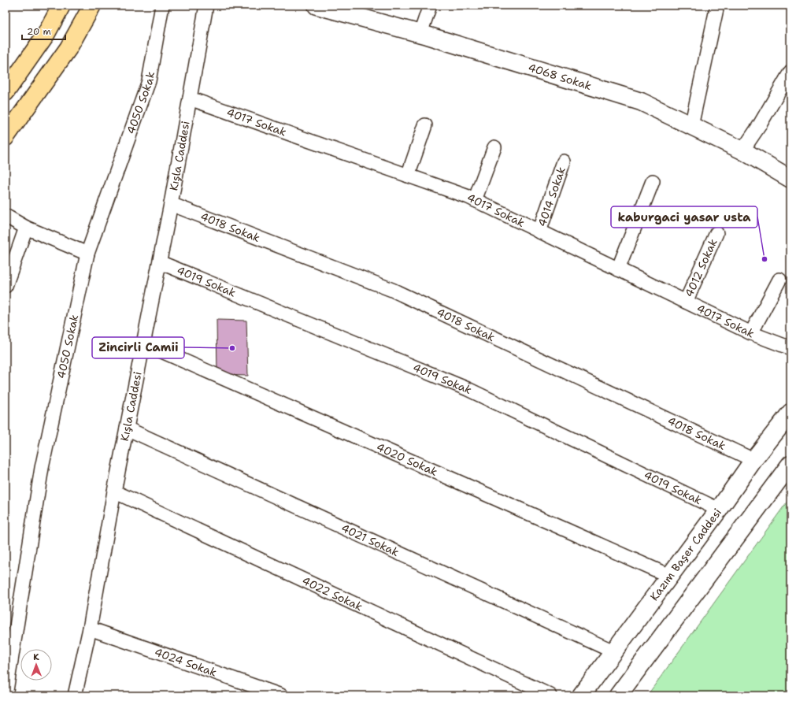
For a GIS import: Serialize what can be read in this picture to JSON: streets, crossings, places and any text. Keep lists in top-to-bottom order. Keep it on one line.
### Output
{"streets":{"main road":["4068 Sokak","Kazım Başer Caddesi"],"street":["4050 Sokak","4017 Sokak","Kışla Caddesi","4014 Sokak","4018 Sokak","4012 Sokak","4019 Sokak","4020 Sokak","4021 Sokak","4022 Sokak","4024 Sokak"]},"crossings":[["4017 Sokak","Kışla Caddesi"],["4017 Sokak","4014 Sokak"],["4017 Sokak","4012 Sokak"],["Kışla Caddesi","4018 Sokak"],["Kışla Caddesi","4019 Sokak"],["Kışla Caddesi","4020 Sokak"],["Kışla Caddesi","4021 Sokak"],["Kışla Caddesi","4022 Sokak"],["Kışla Caddesi","4024 Sokak"],["4018 Sokak","Kazım Başer Caddesi"],["4019 Sokak","Kazım Başer Caddesi"],["4020 Sokak","Kazım Başer Caddesi"],["4021 Sokak","Kazım Başer Caddesi"]],"places":["kaburgaci yasar usta","Zincirli Camii"],"scale_bar":"20 m","north":"top"}
